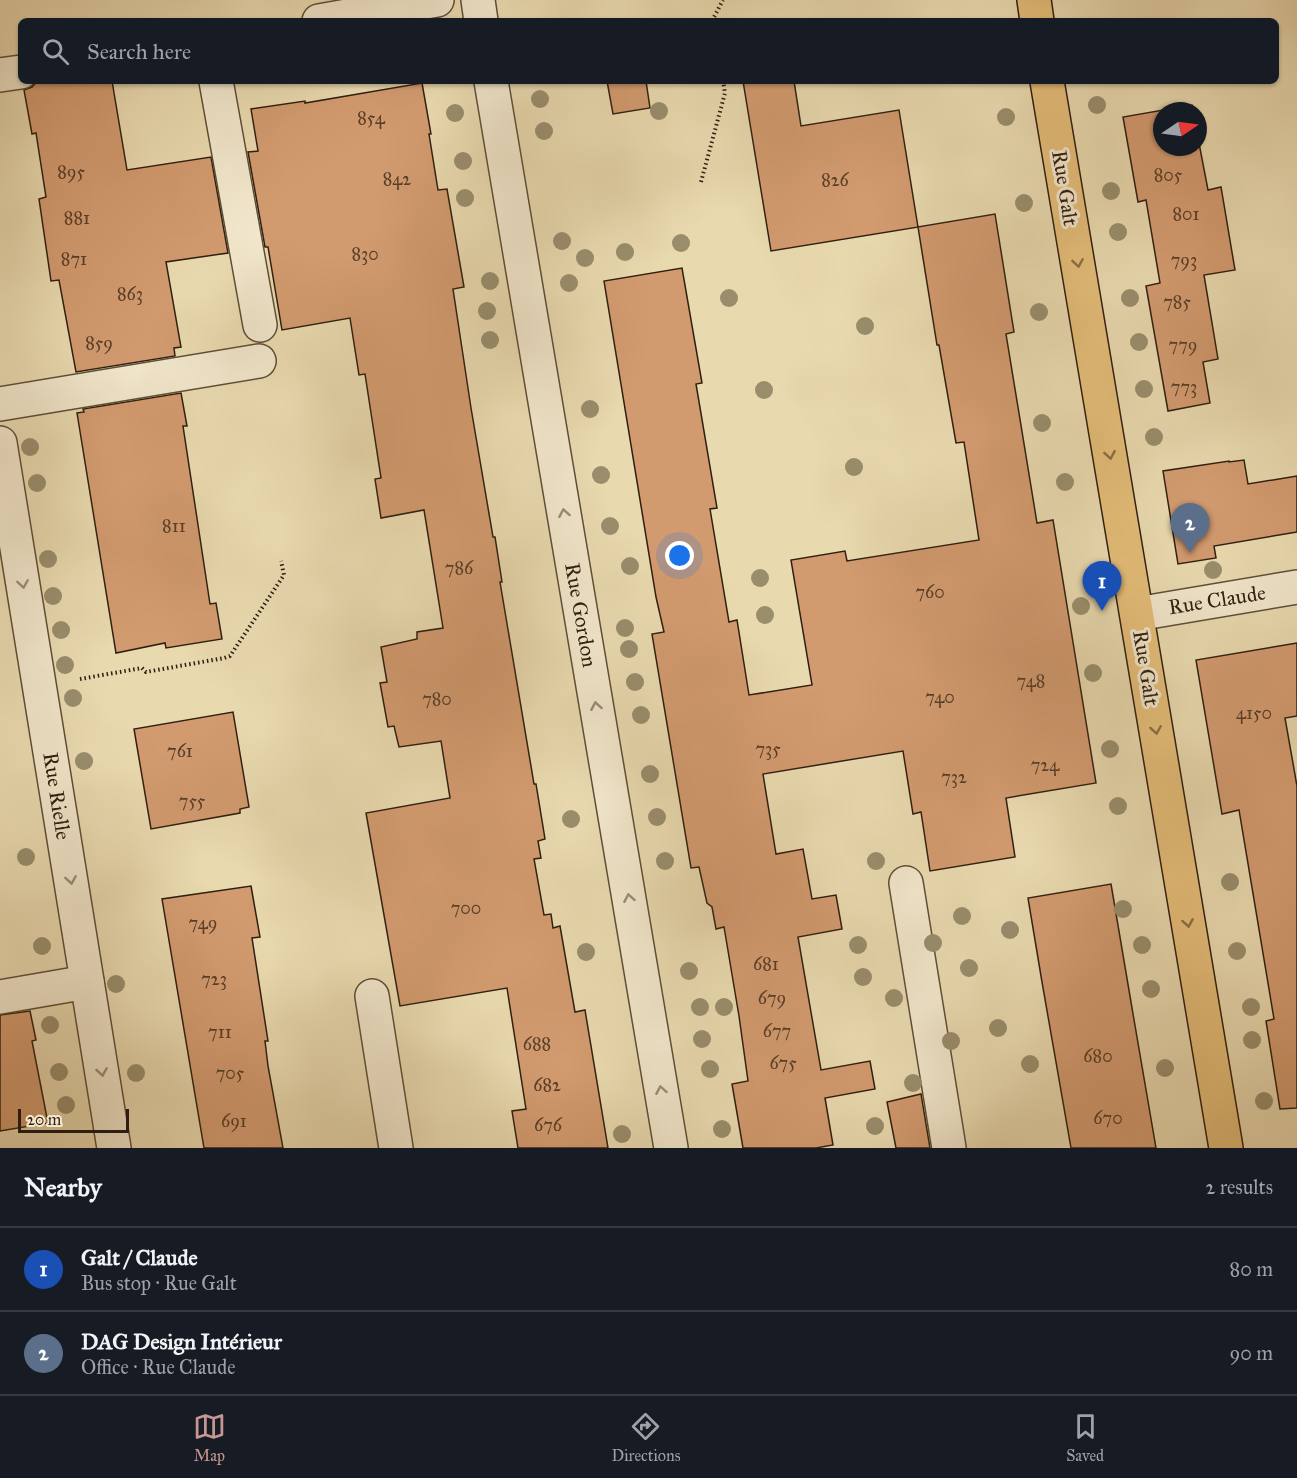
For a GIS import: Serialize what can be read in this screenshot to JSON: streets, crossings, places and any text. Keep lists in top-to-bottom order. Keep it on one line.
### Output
{"streets":{"main road":["Rue Galt"],"street":["Rue Claude","Rue Gordon","Rue Rielle"]},"crossings":[["Rue Galt","Rue Claude"]],"one_way":["Rue Galt","Rue Rielle"],"house_numbers":["854","895","805","842","826","801","881","830","871","793","863","785","859","779","773","811","786","760","748","740","780","4150","735","761","724","732","755","700","749","681","723","679","677","711","688","680","675","705","682","670","691","676"],"scale_bar":"20 m","north":"right","page":{"search":"Search here","pins":["2","1"],"scale":"20 m","heading":["Nearby","2 results"],"list":[{"mark":"1","name":"Galt / Claude","note":"Bus stop · Rue Galt","value":"80 m"},{"mark":"2","name":"DAG Design Intérieur","note":"Office · Rue Claude","value":"90 m"}],"nav":["Map","Directions","Saved"]}}
